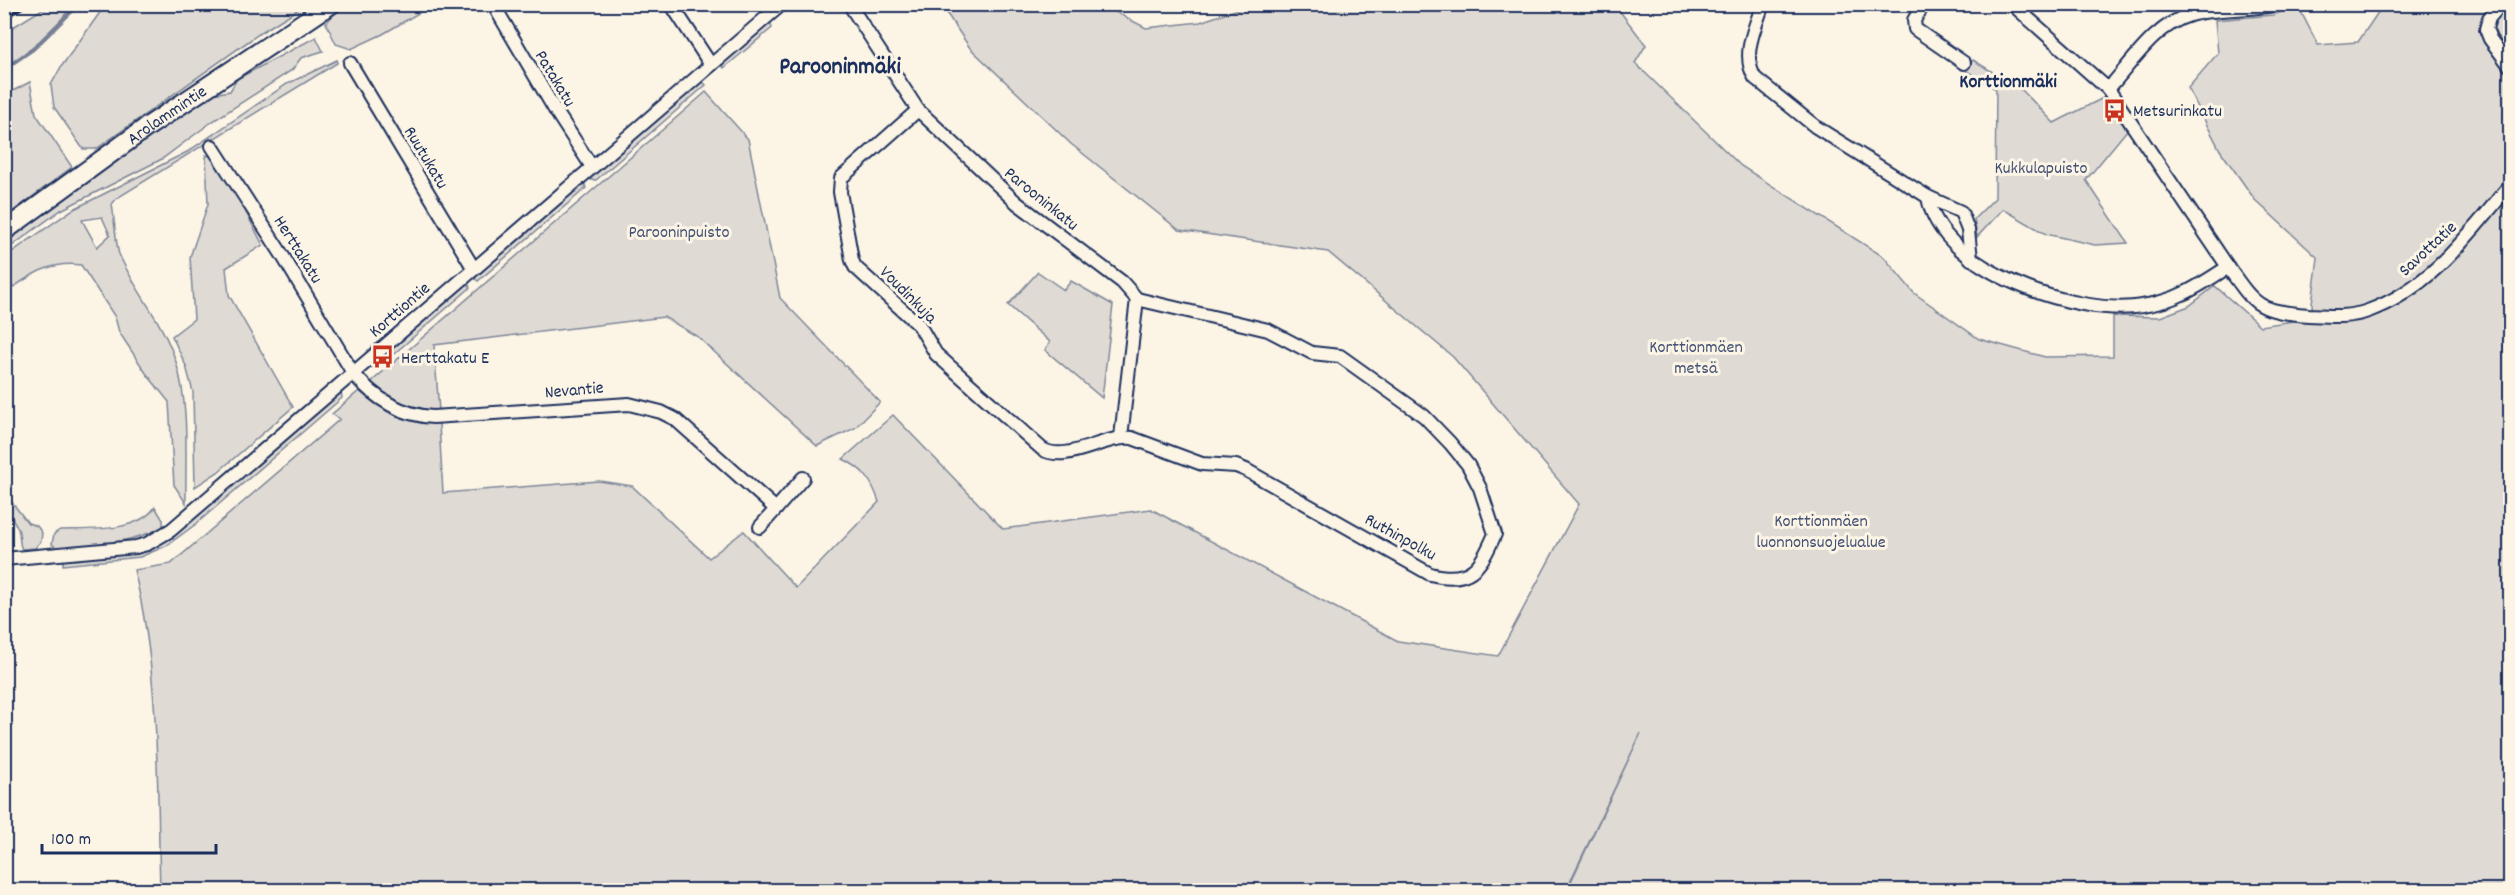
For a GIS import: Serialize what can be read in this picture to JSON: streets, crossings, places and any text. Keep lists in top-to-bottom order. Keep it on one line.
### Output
{"streets":{"street":["Patakatu","Arolammintie","Ruutukatu","Parooninkatu","Savottatie","Herttakatu","Voudinkuja","Korttiontie","Nevantie","Ruthinpolku"]},"crossings":[["Patakatu","Korttiontie"],["Ruutukatu","Korttiontie"],["Parooninkatu","Voudinkuja"],["Parooninkatu","Ruthinpolku"],["Herttakatu","Korttiontie"],["Herttakatu","Nevantie"],["Voudinkuja","Ruthinpolku"],["Korttiontie","Nevantie"]],"districts":["Parooninmäki","Korttionmäki"],"parks":["Kukkulapuisto","Parooninpuisto","Korttionmäen metsä","Korttionmäen luonnonsuojelualue"],"places":{"bus stop":["Metsurinkatu","Herttakatu E"]},"scale_bar":"100 m"}
